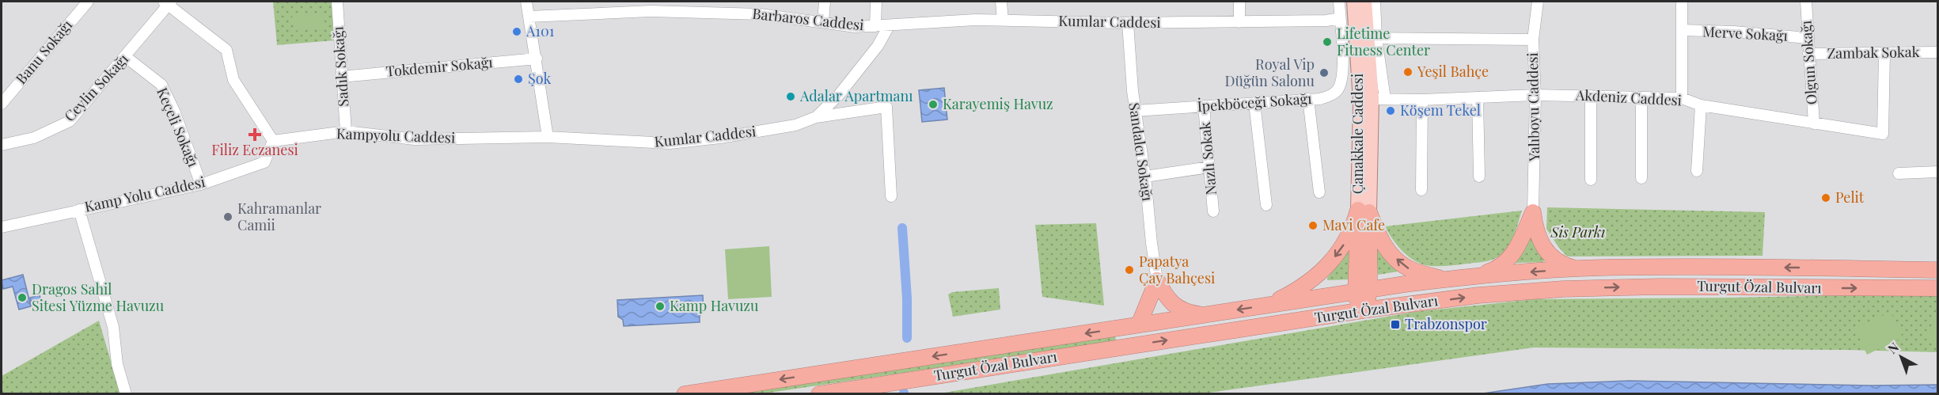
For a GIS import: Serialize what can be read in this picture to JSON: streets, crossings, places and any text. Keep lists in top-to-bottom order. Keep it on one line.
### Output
{"streets":{"highway":["Turgut Özal Bulvarı"],"main road":["Çanakkale Caddesi"],"street":["Barbaros Caddesi","Kumlar Caddesi","Merve Sokağı","Banu Sokağı","Zambak Sokak","Olgun Sokağı","Sadık Sokağı","Tokdemir Sokağı","Ceylin Sokağı","Akdeniz Caddesi","İpekböceği Sokağı","Yalıboyu Caddesi","Keçeli Sokağı","Kampyolu Caddesi","Sandalcı Sokağı","Nazlı Sokak","Kamp Yolu Caddesi"]},"crossings":[["Barbaros Caddesi","Kumlar Caddesi"],["Kumlar Caddesi","İpekböceği Sokağı"],["Kumlar Caddesi","Kampyolu Caddesi"],["Kumlar Caddesi","Sandalcı Sokağı"],["Merve Sokağı","Olgun Sokağı"],["Zambak Sokak","Olgun Sokağı"],["Zambak Sokak","Akdeniz Caddesi"],["Olgun Sokağı","Akdeniz Caddesi"],["Sadık Sokağı","Tokdemir Sokağı"],["Sadık Sokağı","Kampyolu Caddesi"],["Ceylin Sokağı","Keçeli Sokağı"],["Akdeniz Caddesi","Yalıboyu Caddesi"],["İpekböceği Sokağı","Sandalcı Sokağı"],["İpekböceği Sokağı","Nazlı Sokak"],["Keçeli Sokağı","Kamp Yolu Caddesi"],["Kampyolu Caddesi","Kamp Yolu Caddesi"]],"parks":["Sis Parkı"],"places":{"other":["A101","Lifetime Fitness Center","Yeşil Bahçe","Royal Vip Düğün Salonu","Şok","Adalar Apartmanı","Karayemiş Havuz","Köşem Tekel","Pelit","Kahramanlar Camii","Mavi Cafe","Papatya Çay Bahçesi","Dragos Sahil Sitesi Yüzme Havuzu","Kamp Havuzu"],"health":["Filiz Eczanesi"],"transit":["Trabzonspor"]},"north":"top left"}
